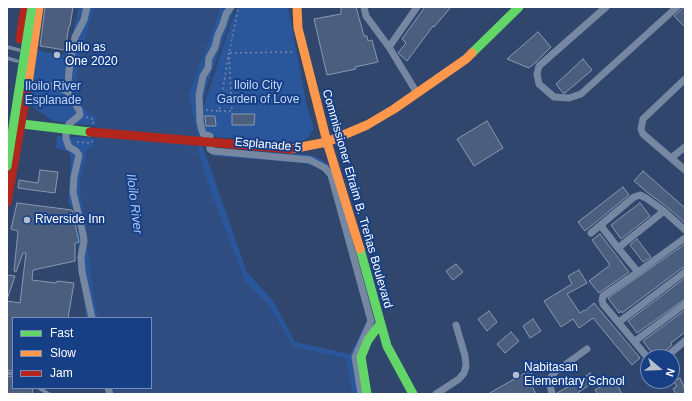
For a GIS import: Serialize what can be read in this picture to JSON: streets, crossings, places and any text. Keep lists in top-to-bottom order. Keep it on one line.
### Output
{"streets":{"main road":["Commissioner Efraim B. Treñas Boulevard"],"street":["Esplanade 5"]},"water":["Iloilo River"],"parks":["Iloilo City Garden of Love","Iloilo River Esplanade"],"places":["Iloilo as One 2020","Riverside Inn","Nabitasan Elementary School"],"legend":["Fast","Slow","Jam"],"north":"right"}
